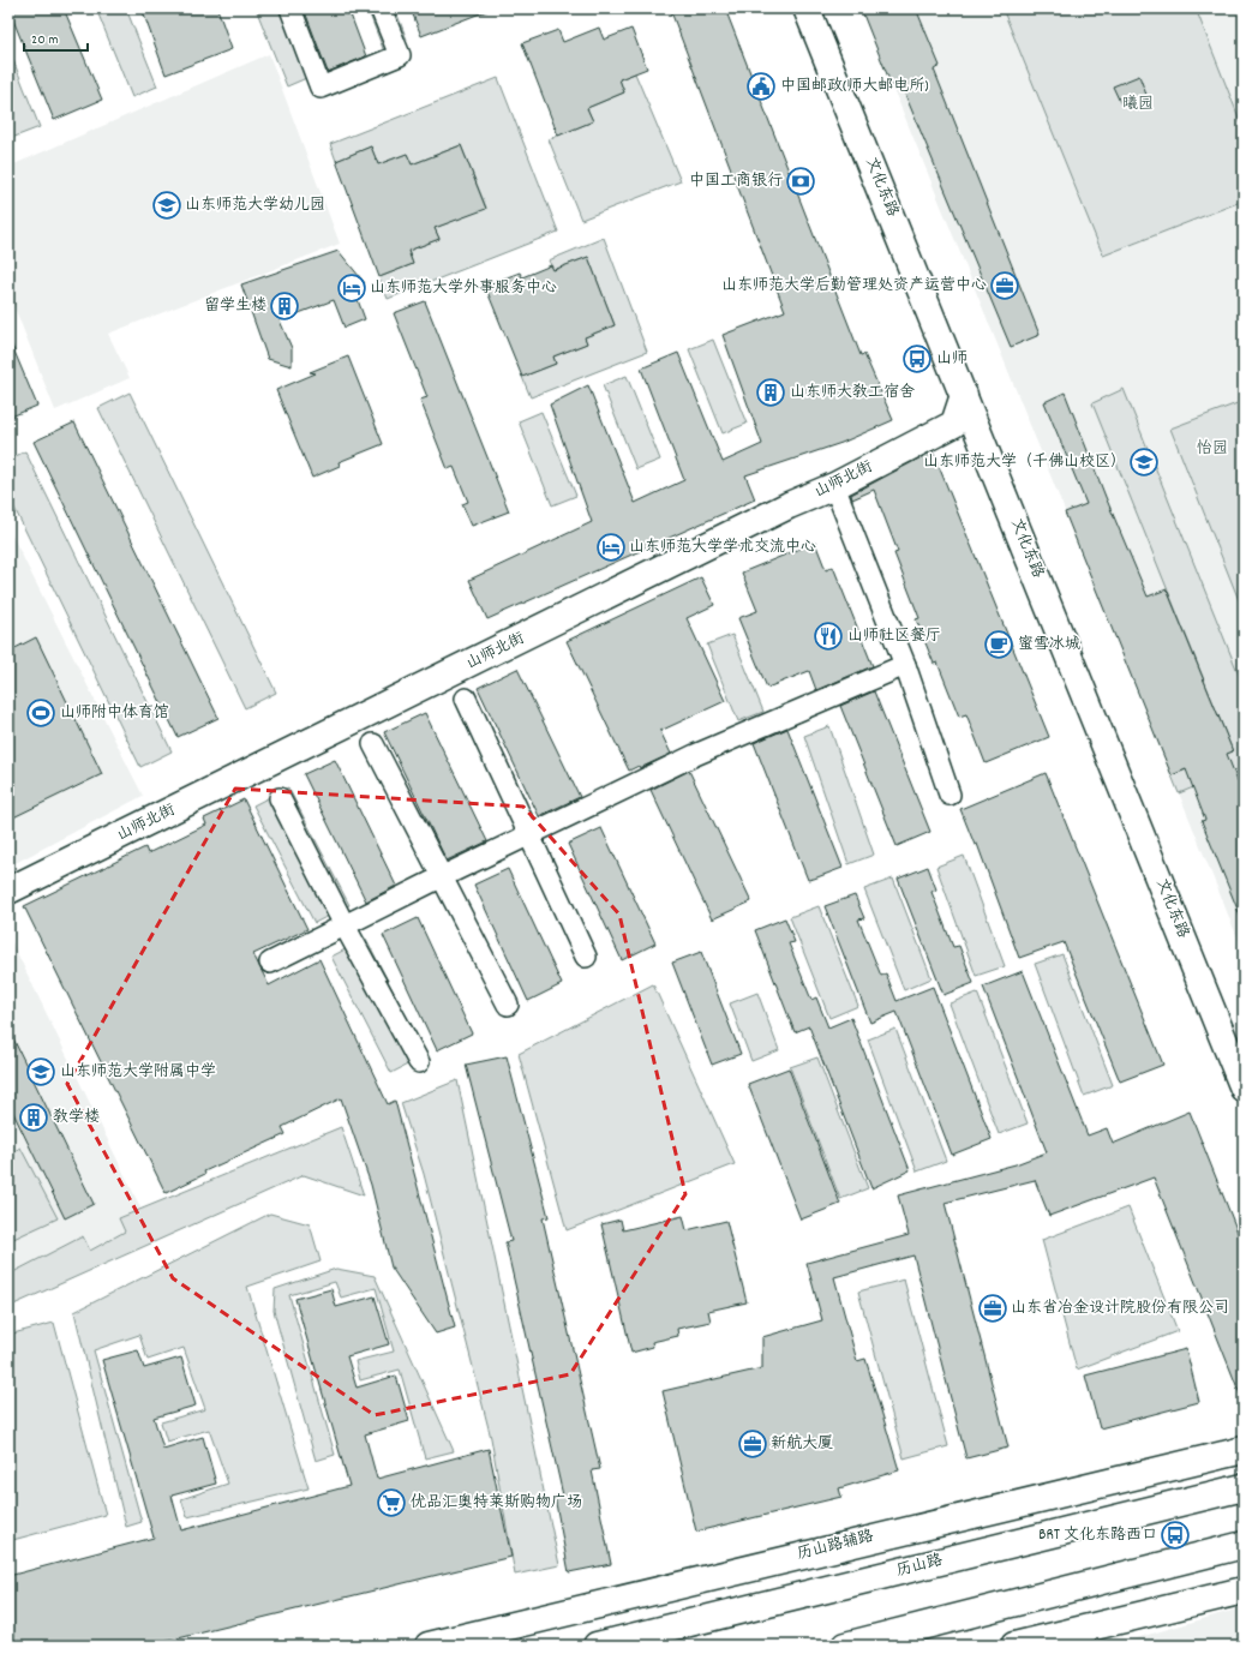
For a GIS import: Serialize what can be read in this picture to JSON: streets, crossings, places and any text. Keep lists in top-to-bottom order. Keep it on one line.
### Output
{"streets":{"main road":["文化东路","山师北街","历山路辅路","历山路"]},"crossings":[["文化东路","山师北街"]],"parks":["曦园","怡园"],"places":{"public building":["中国邮政(师大邮电所)"],"bank":["中国工商银行"],"school or university":["山东师范大学幼儿园","山东师范大学（千佛山校区）","山东师范大学附属中学"],"office":["山东师范大学后勤管理处资产运营中心","山东省冶金设计院股份有限公司","新航大厦"],"hotel":["山东师范大学外事服务中心","山东师范大学学术交流中心"],"building":["留学生楼","山东师大教工宿舍","教学楼"],"bus stop":["山师","BRT 文化东路西口"],"restaurant":["山师社区餐厅"],"cafe":["蜜雪冰城"],"sports":["山师附中体育馆"],"supermarket":["优品汇奥特莱斯购物广场"]},"scale_bar":"20 m"}
